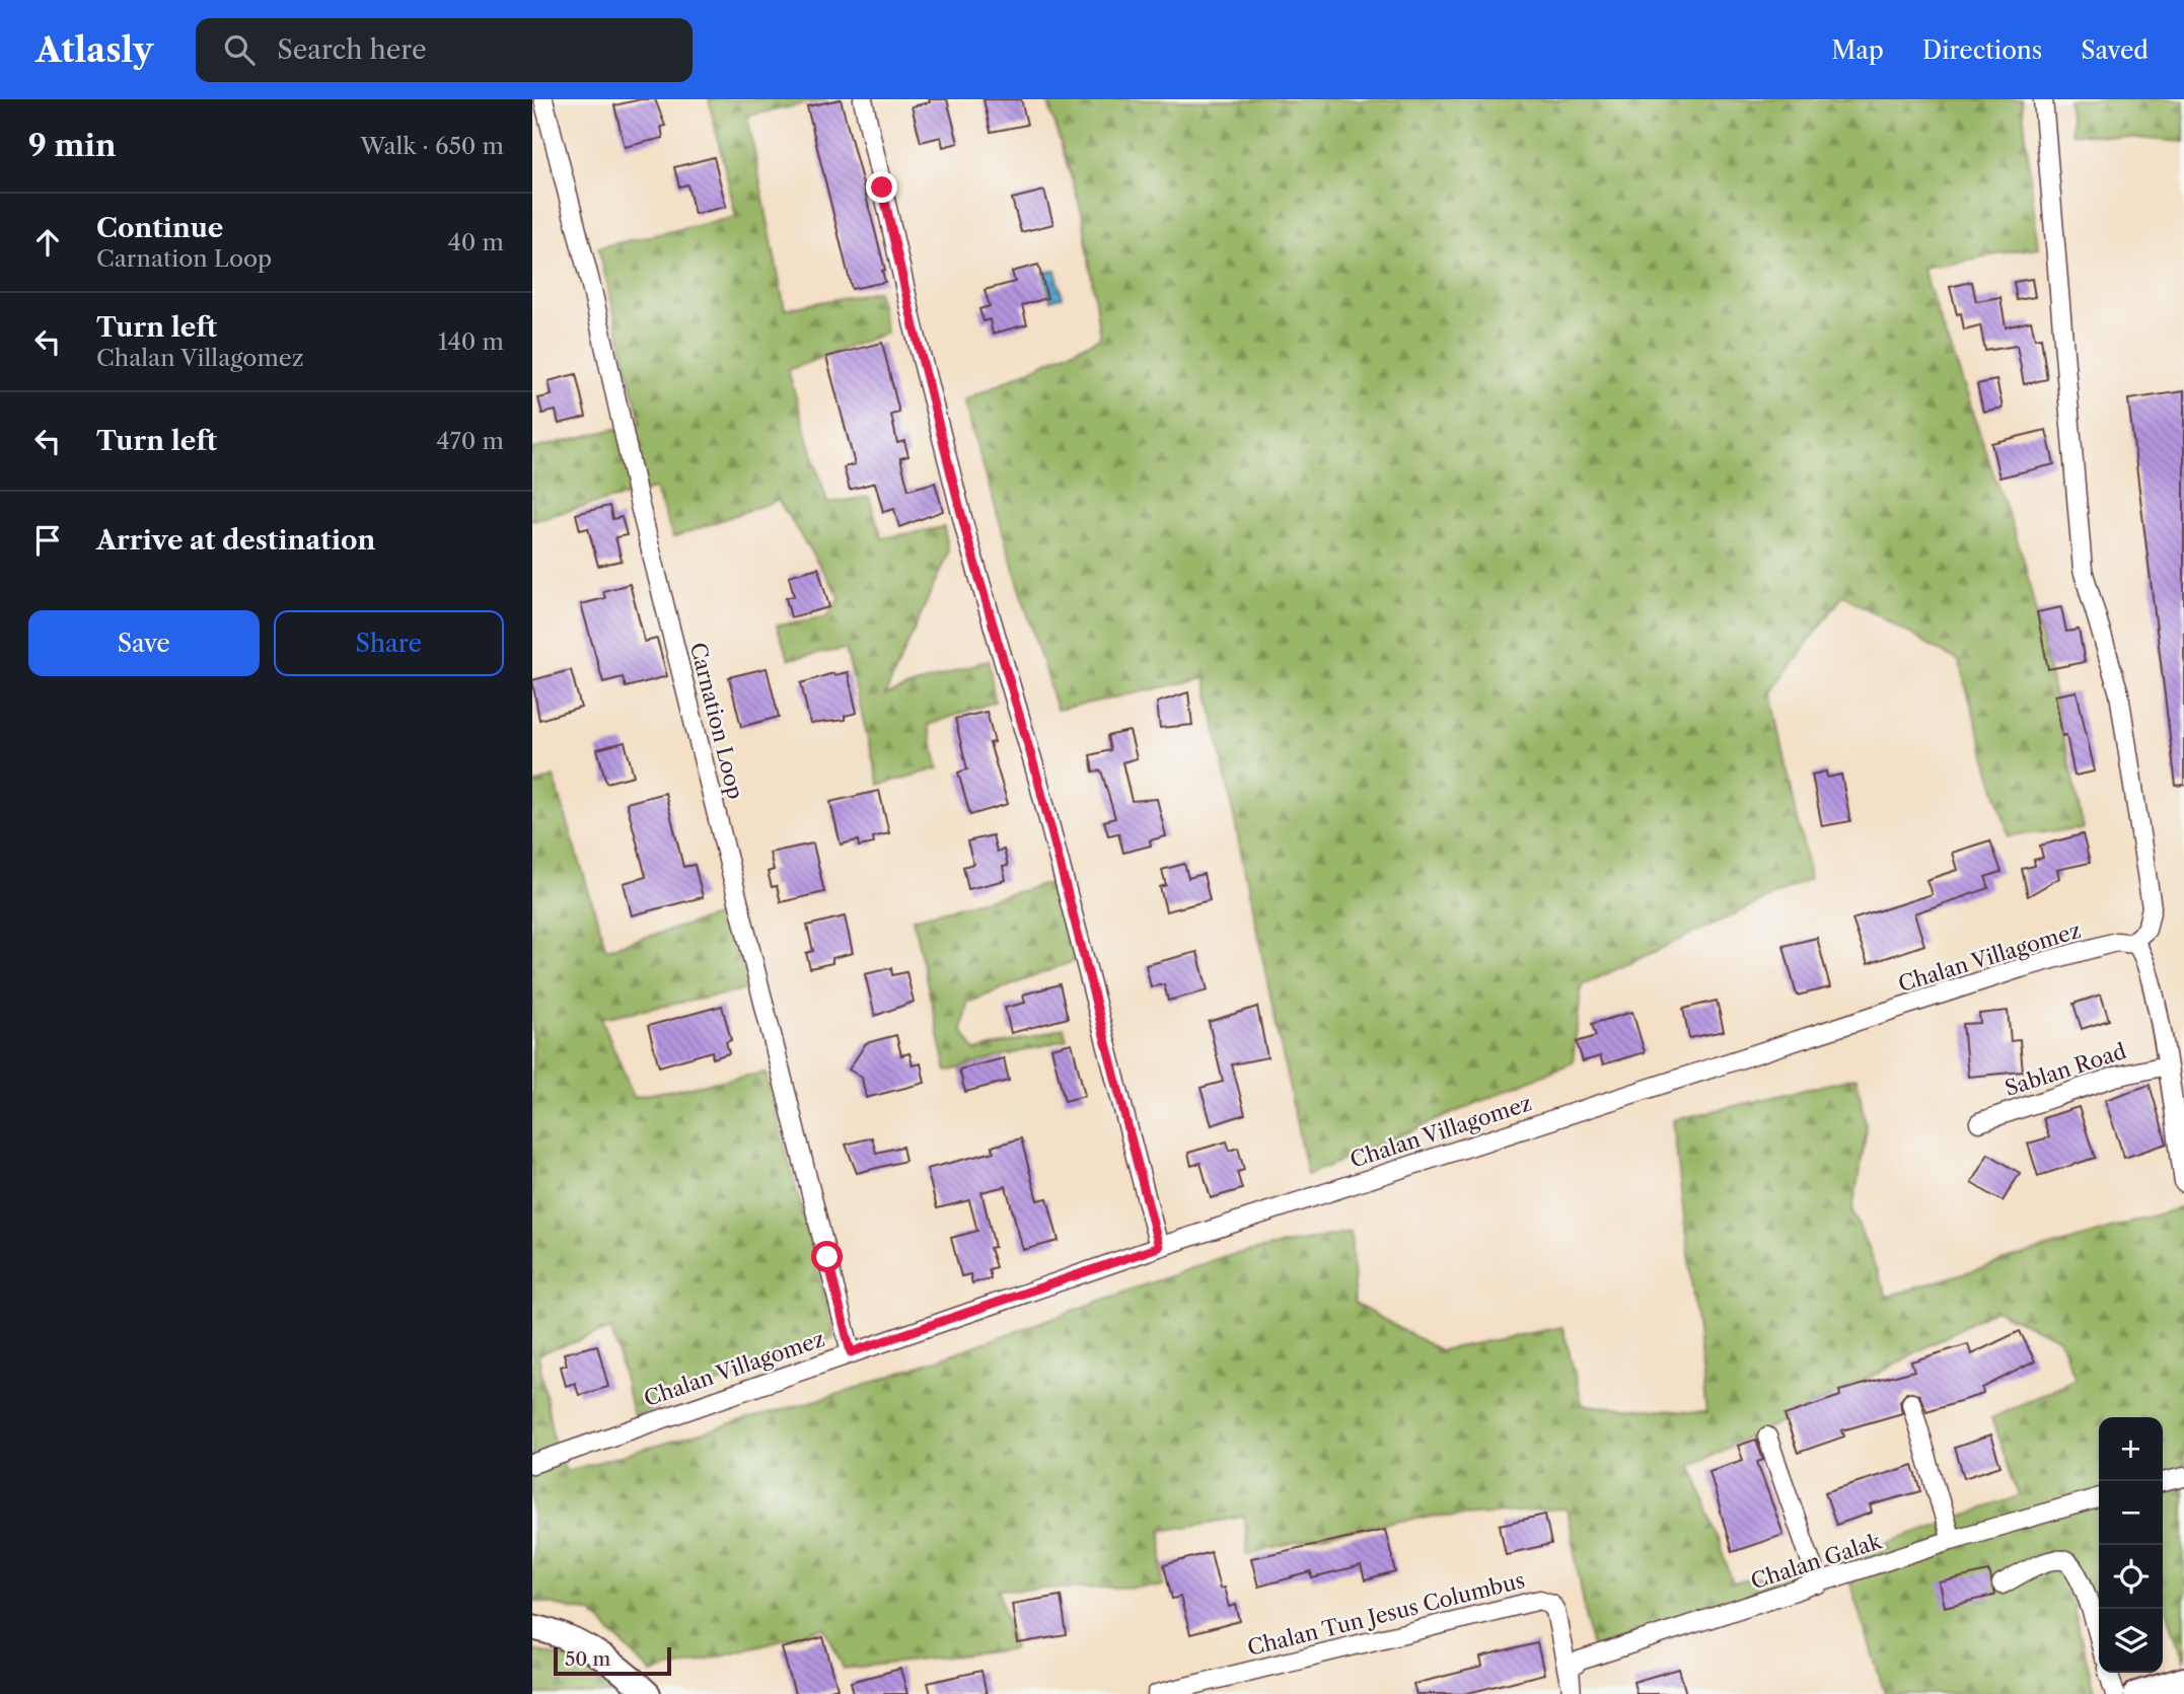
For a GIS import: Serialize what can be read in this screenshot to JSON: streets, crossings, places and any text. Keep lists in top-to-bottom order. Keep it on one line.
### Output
{"streets":{"street":["Carnation Loop","Chalan Villagomez","Sablan Road","Chalan Galak","Chalan Tun Jesus Columbus"]},"crossings":[["Carnation Loop","Chalan Villagomez"],["Chalan Galak","Chalan Tun Jesus Columbus"]],"scale_bar":"50 m","page":{"header":"Atlasly","search":"Search here","nav":["Map","Directions","Saved"],"heading":["9 min","Walk · 650 m"],"list":[["Continue","Carnation Loop","40 m"],["Turn left","Chalan Villagomez","140 m"],["Turn left","470 m"],"Arrive at destination"],"buttons":["Save","Share"],"map_buttons":["+","−"],"scale":"50 m"}}
